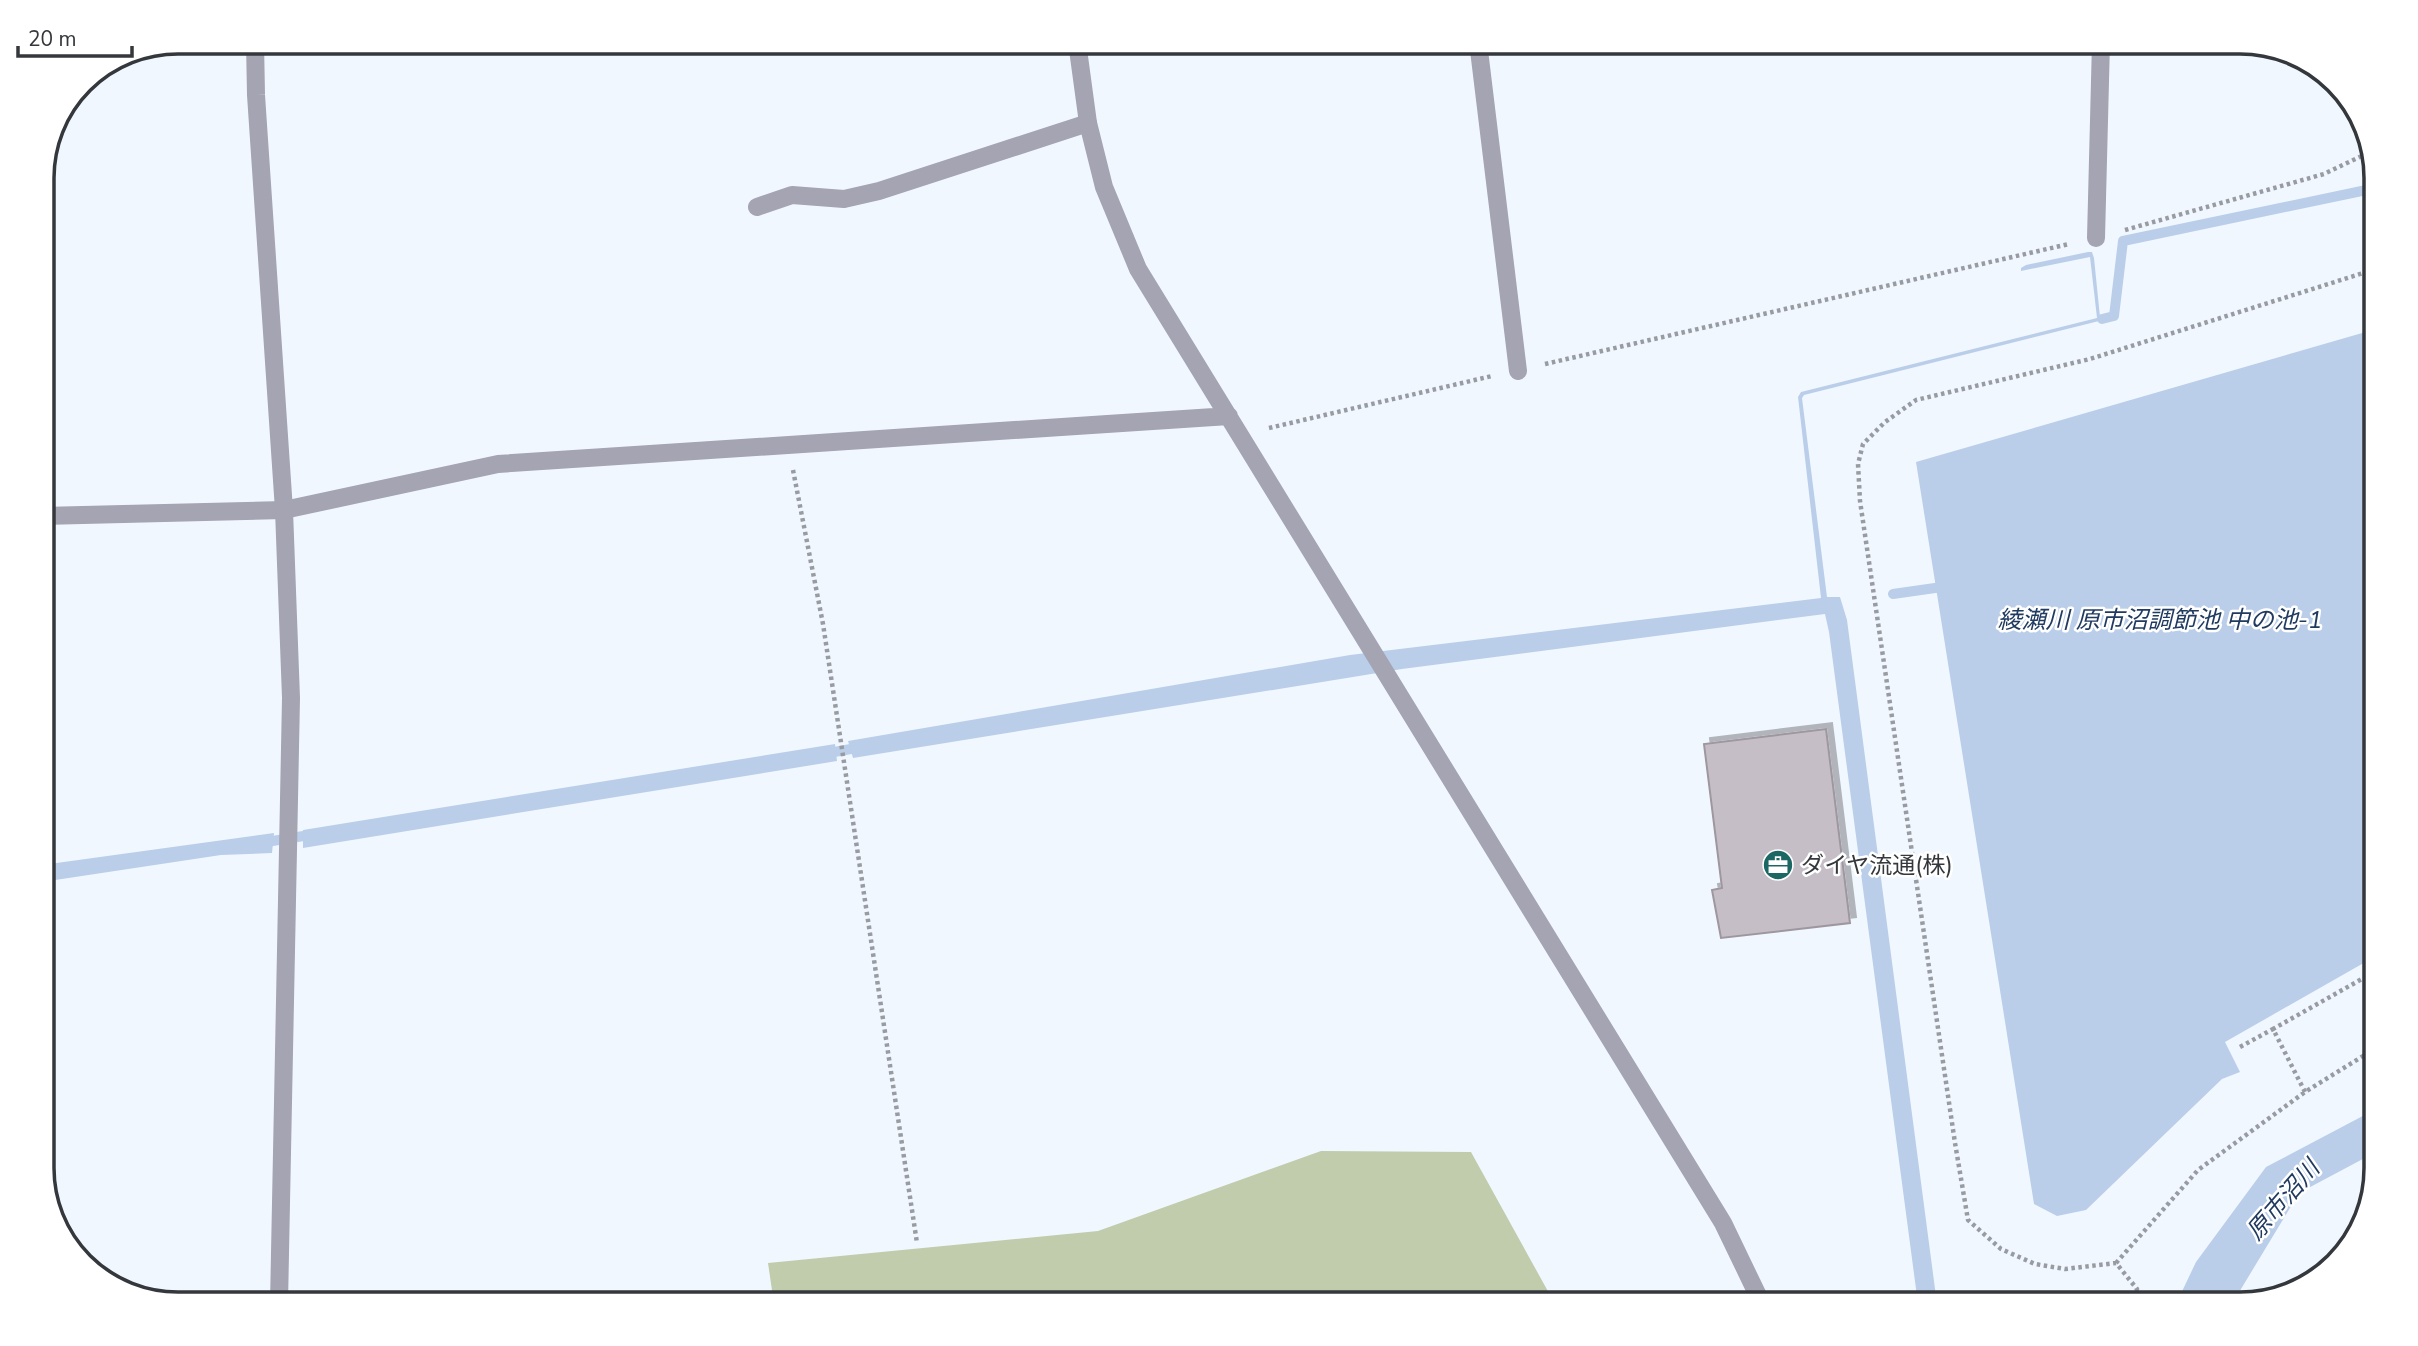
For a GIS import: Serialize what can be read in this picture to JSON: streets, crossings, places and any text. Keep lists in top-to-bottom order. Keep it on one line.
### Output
{"water":["綾瀬川 原市沼調節池 中の池-1","原市沼川"],"places":{"office":["ダイヤ流通(株)"]},"scale_bar":"20 m"}
